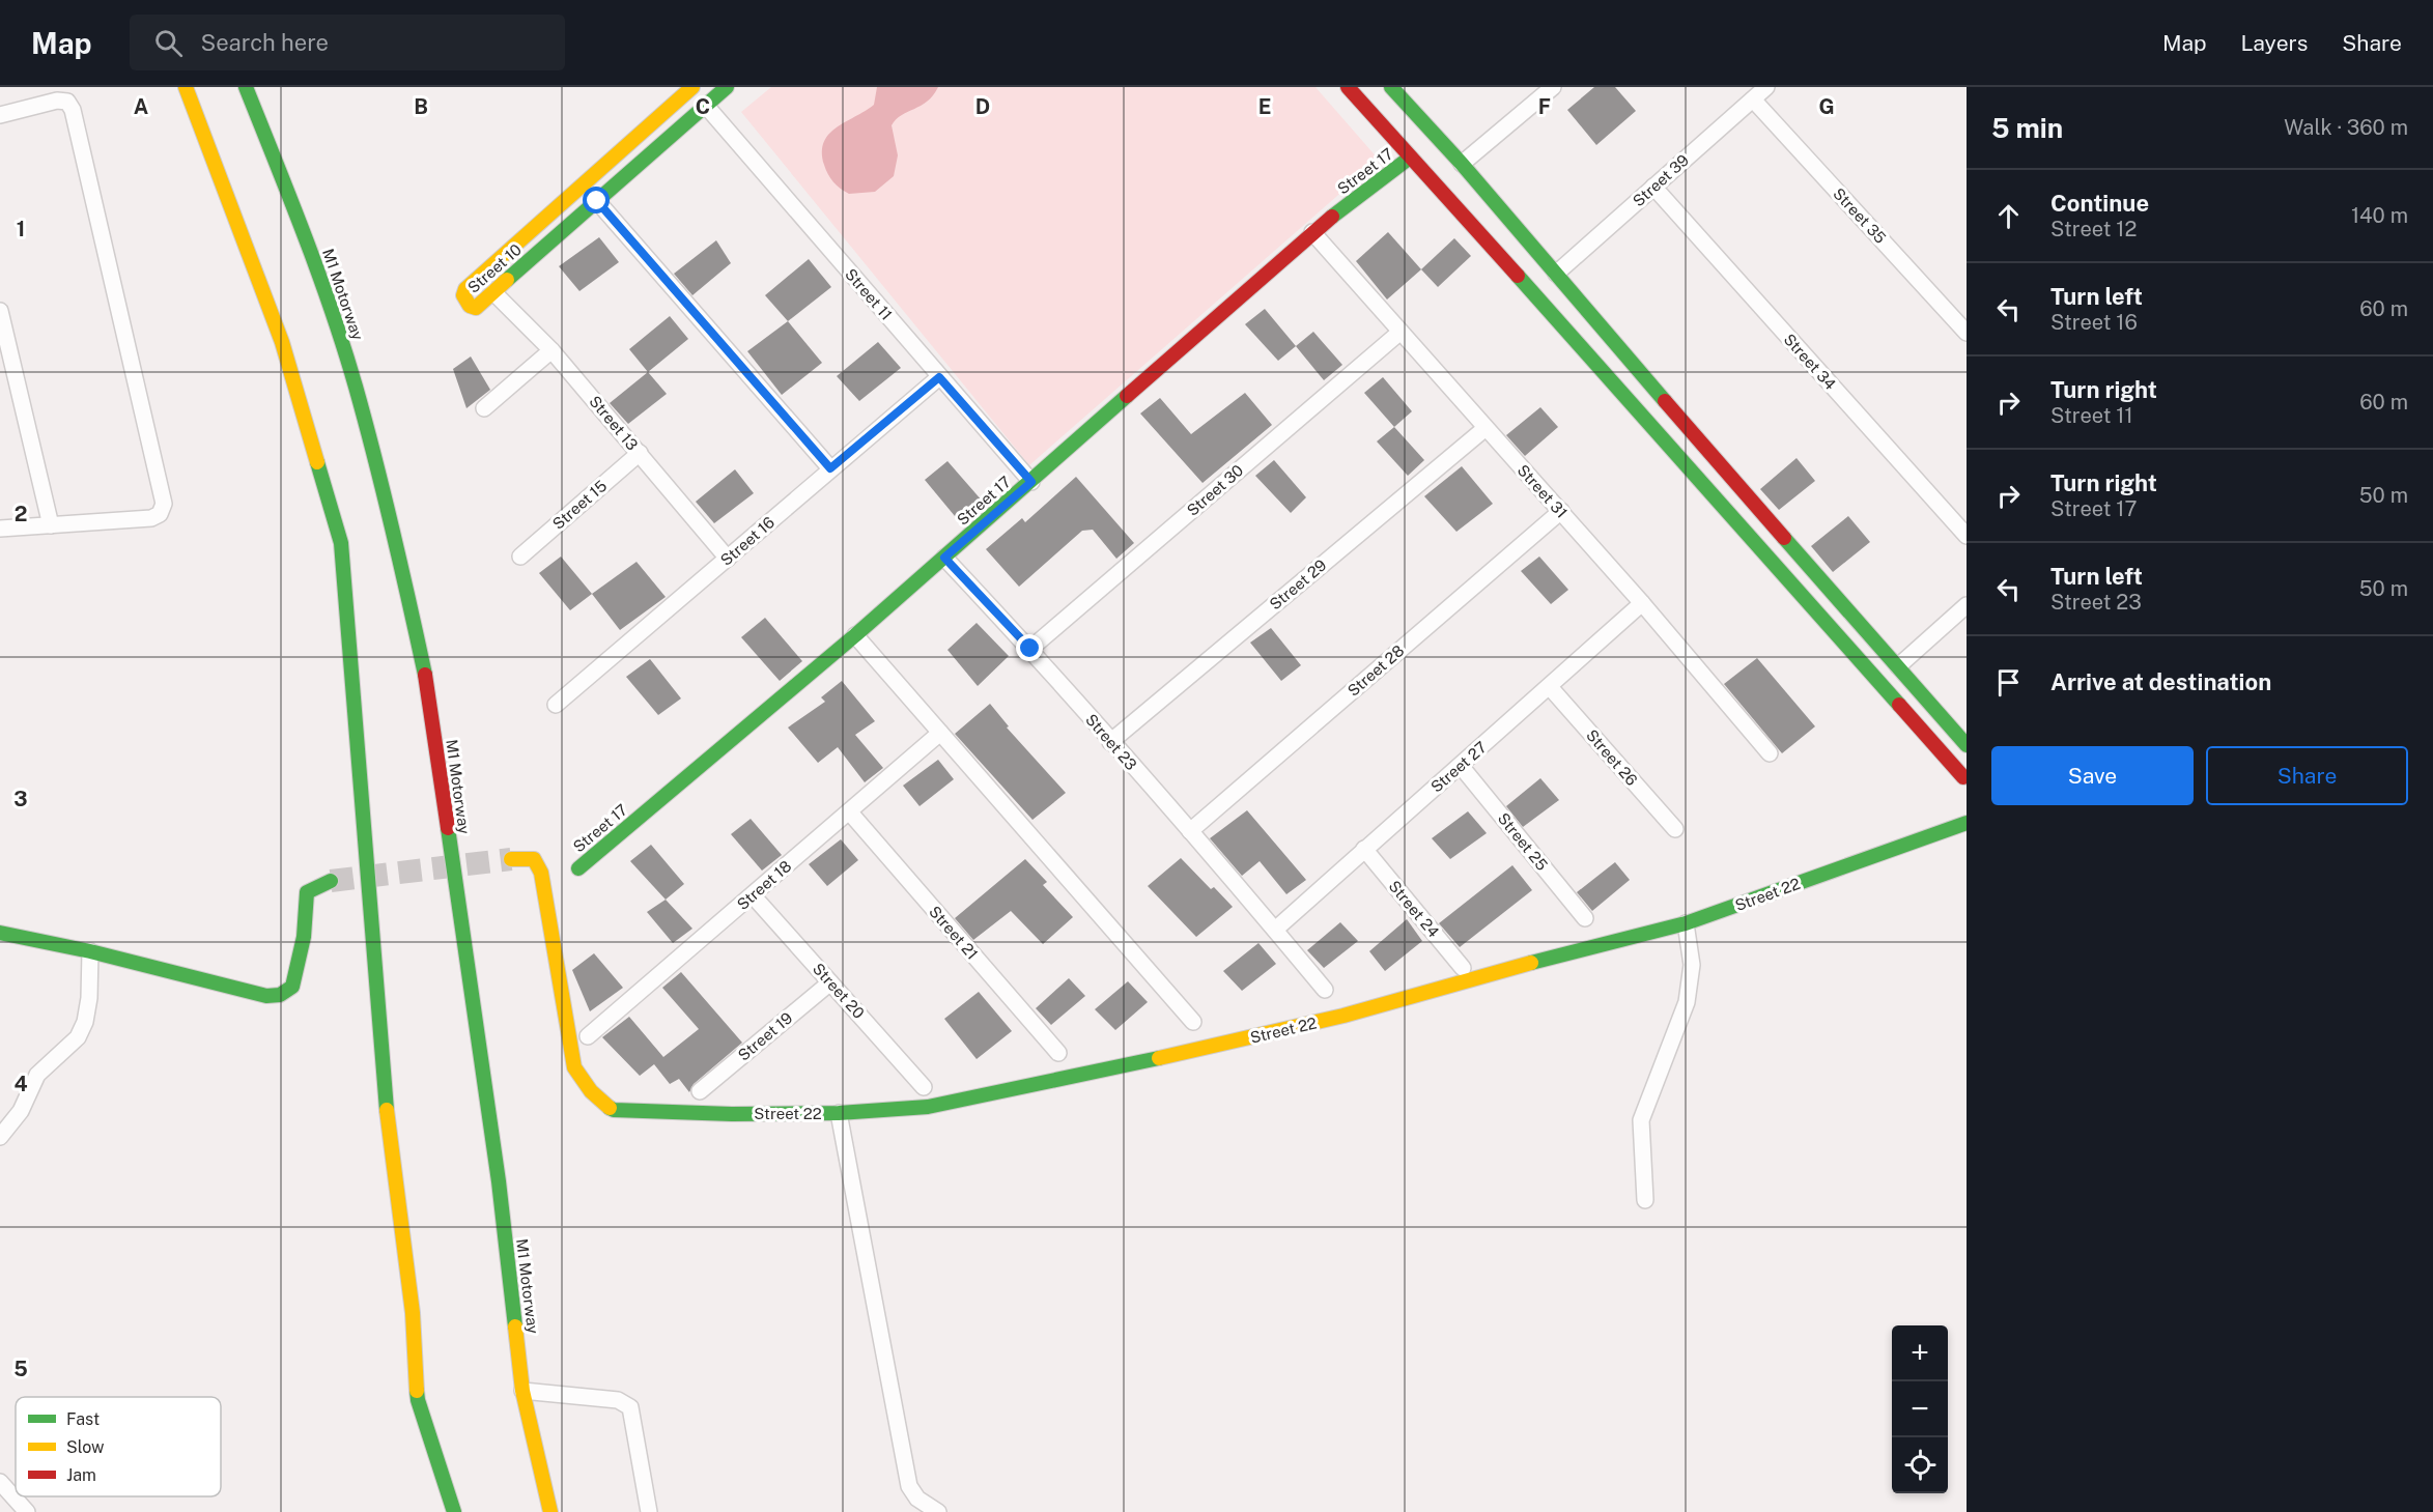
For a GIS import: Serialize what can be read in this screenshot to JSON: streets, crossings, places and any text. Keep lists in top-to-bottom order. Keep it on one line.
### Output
{"streets":{"main road":["Street 17","Street 10","M1 Motorway","Street 22"],"street":["Street 39","Street 35","Street 11","Street 34","Street 13","Street 30","Street 31","Street 15","Street 16","Street 29","Street 28","Street 23","Street 26","Street 27","Street 25","Street 18","Street 24","Street 21","Street 20","Street 19"]},"crossings":[["Street 17","Street 11"],["Street 17","Street 31"],["Street 17","Street 23"],["Street 39","Street 35"],["Street 39","Street 34"],["Street 10","Street 11"],["Street 10","Street 13"],["Street 11","Street 16"],["Street 13","Street 15"],["Street 13","Street 16"],["Street 30","Street 31"],["Street 30","Street 23"],["Street 31","Street 29"],["Street 31","Street 28"],["Street 31","Street 27"],["Street 29","Street 23"],["Street 28","Street 23"],["Street 23","Street 27"],["Street 26","Street 27"],["Street 27","Street 25"],["Street 27","Street 24"],["Street 18","Street 21"],["Street 18","Street 20"],["Street 20","Street 19"]],"legend":["Fast","Slow","Jam"],"page":{"header":"Map","search":"Search here","nav":["Map","Layers","Share"],"heading":["5 min","Walk · 360 m"],"list":[["Continue","Street 12","140 m"],["Turn left","Street 16","60 m"],["Turn right","Street 11","60 m"],["Turn right","Street 17","50 m"],["Turn left","Street 23","50 m"],"Arrive at destination"],"buttons":["Save","Share"],"map_buttons":["+","−"]},"grid":{"columns":["A","B","C","D","E","F","G"],"rows":["1","2","3","4","5"]}}
